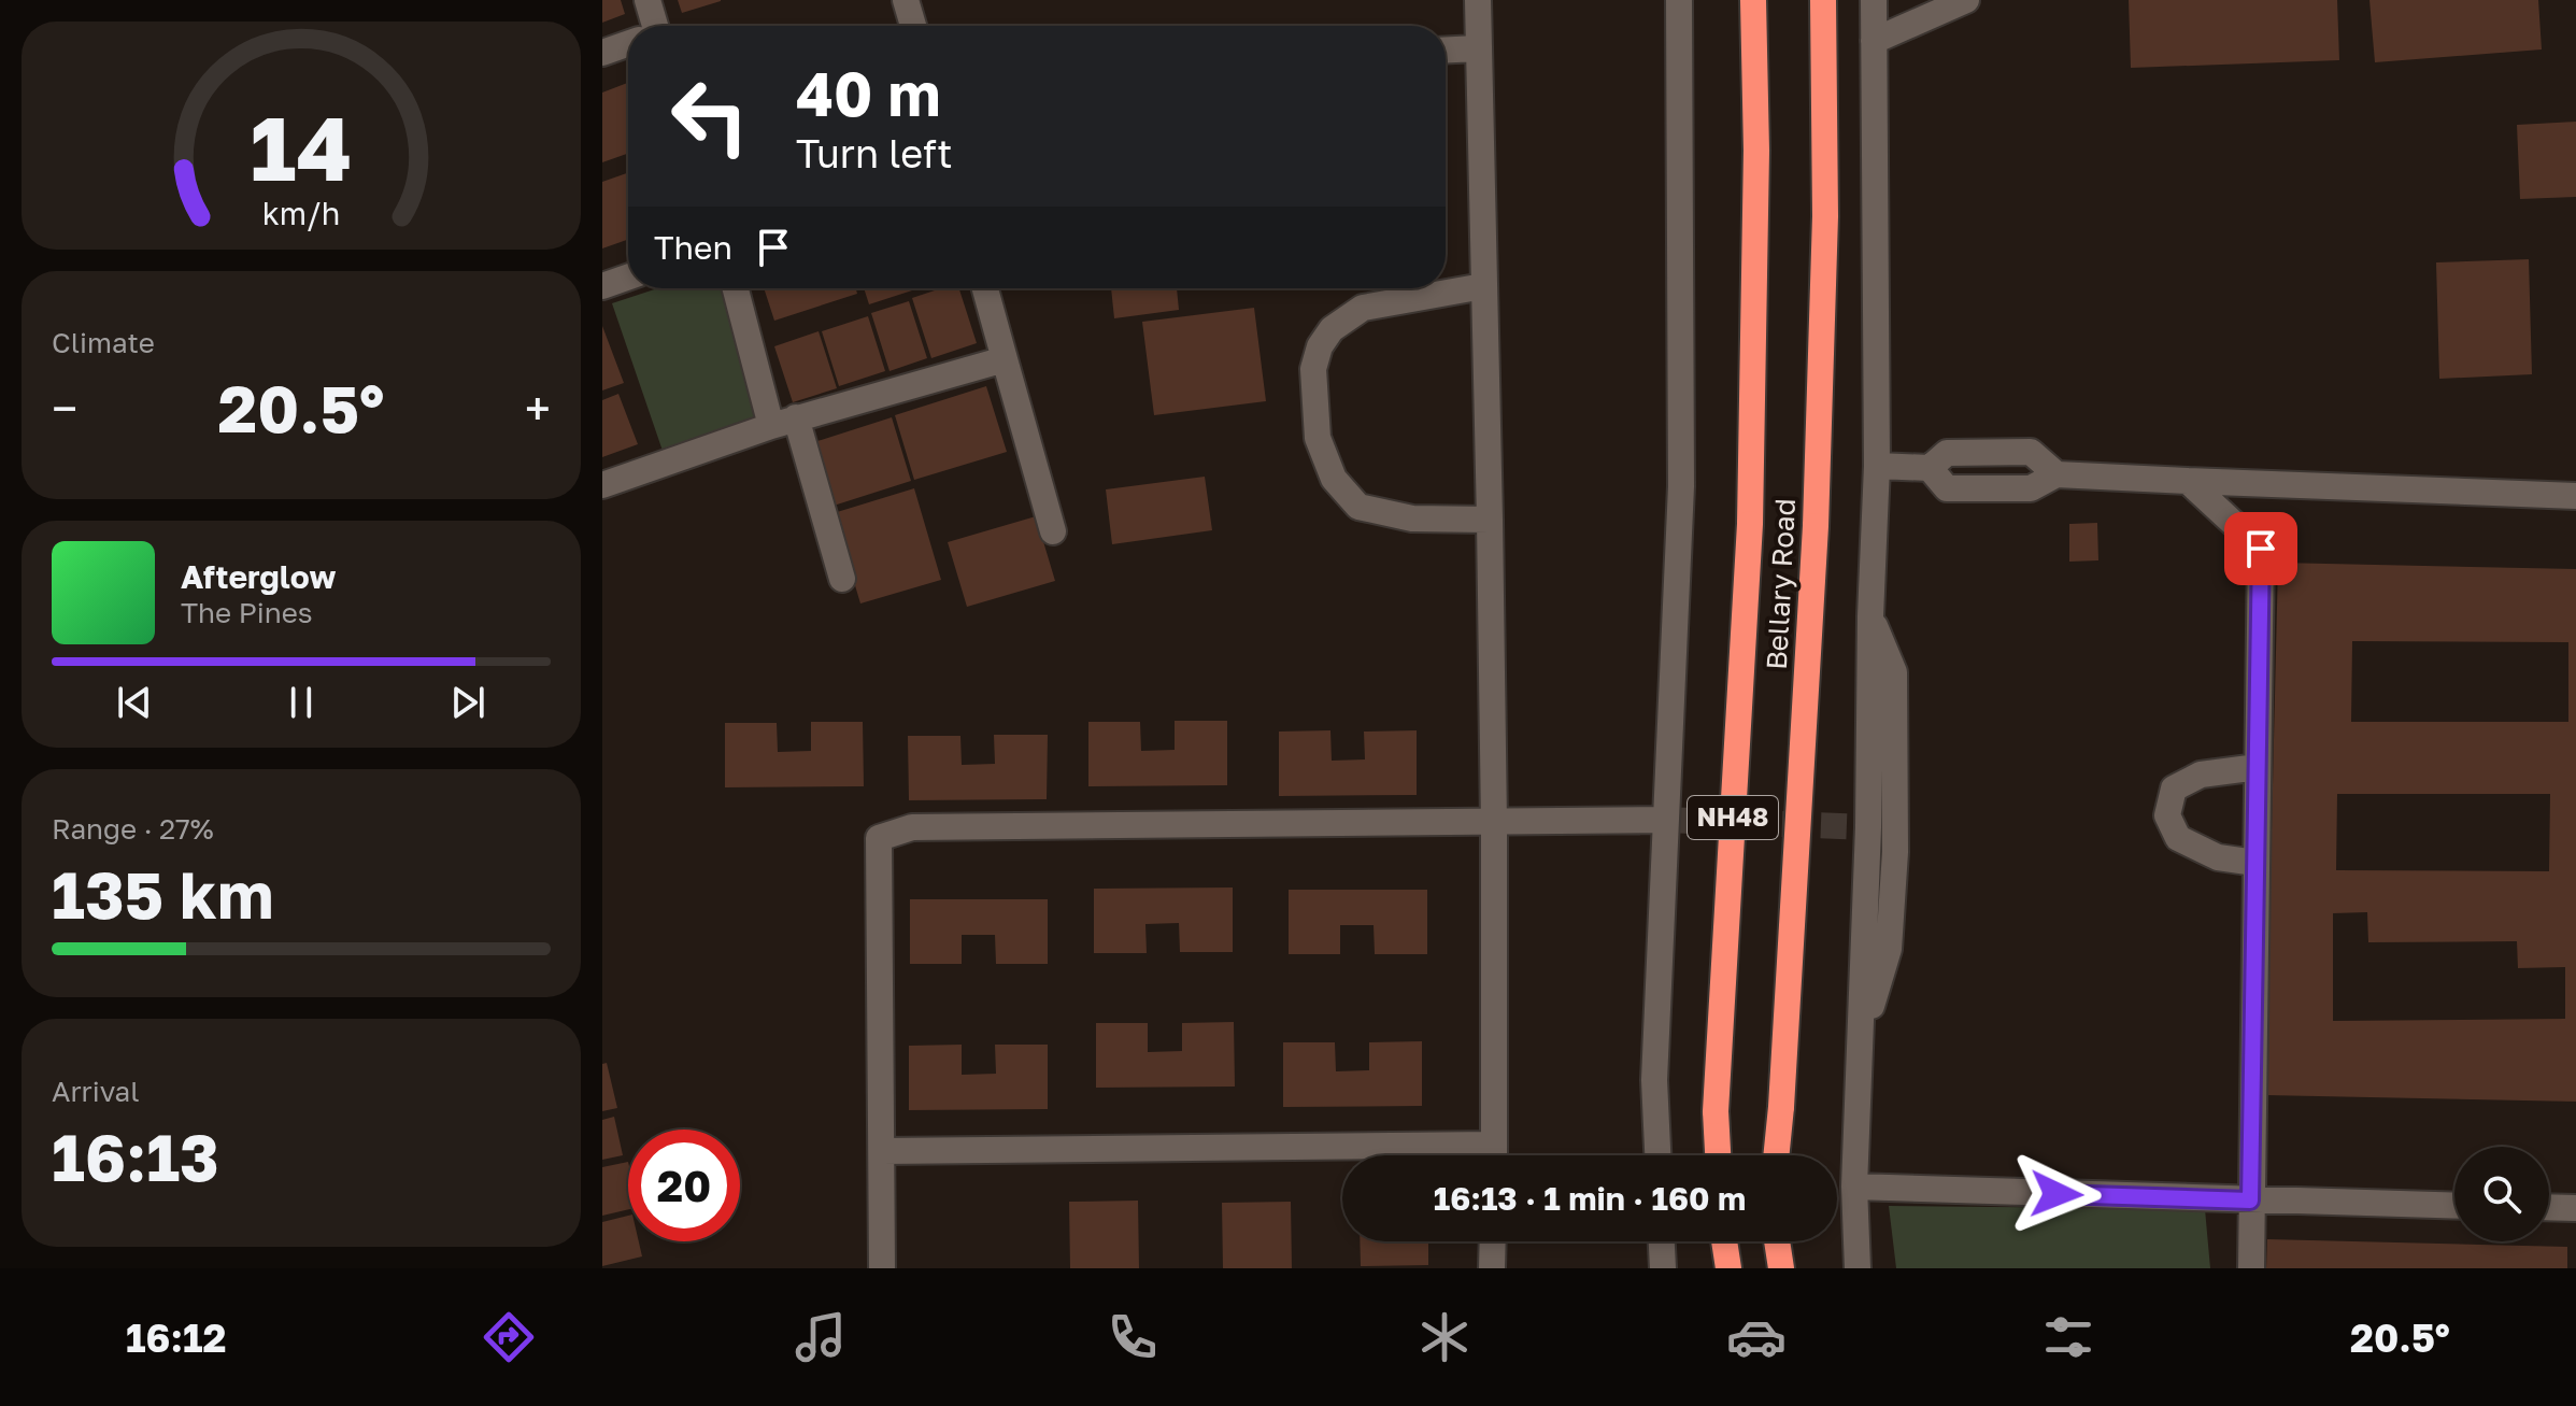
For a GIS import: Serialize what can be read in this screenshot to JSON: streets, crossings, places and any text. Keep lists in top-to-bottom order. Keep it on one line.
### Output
{"streets":{"highway":["Bellary Road","NH48"]},"page":{"turn":["40 m","Turn left"],"then":"Then","tile":["Climate",["Range · 27%","135 km"],["Arrival","16:13"]],"heat":["−","20.5°","+"],"song":["Afterglow","The Pines"],"limit":"20","trip":"16:13 · 1 min · 160 m","tabs":["16:12","20.5°"],"gauge":["14","km/h"]}}
